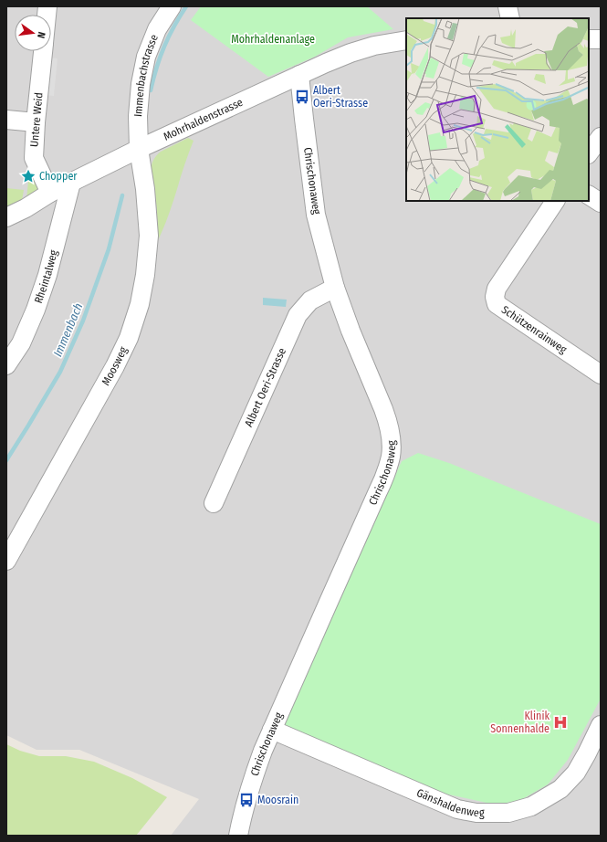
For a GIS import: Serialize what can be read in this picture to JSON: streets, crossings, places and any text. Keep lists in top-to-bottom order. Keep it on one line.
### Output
{"streets":{"street":["Immenbachstrasse","Untere Weid","Mohrhaldenstrasse","Chrischonaweg","Rheintalweg","Schützenrainweg","Moosweg","Albert Oeri-Strasse","Gänshaldenweg"]},"crossings":[["Immenbachstrasse","Mohrhaldenstrasse"],["Immenbachstrasse","Moosweg"],["Untere Weid","Mohrhaldenstrasse"],["Mohrhaldenstrasse","Chrischonaweg"],["Mohrhaldenstrasse","Rheintalweg"],["Mohrhaldenstrasse","Moosweg"],["Chrischonaweg","Albert Oeri-Strasse"],["Chrischonaweg","Gänshaldenweg"]],"water":["Immenbach"],"parks":["Mohrhaldenanlage"],"places":{"bus stop":["Albert Oeri-Strasse","Moosrain"],"place":["Chopper"],"hospital":["Klinik Sonnenhalde"]},"north":"right"}
